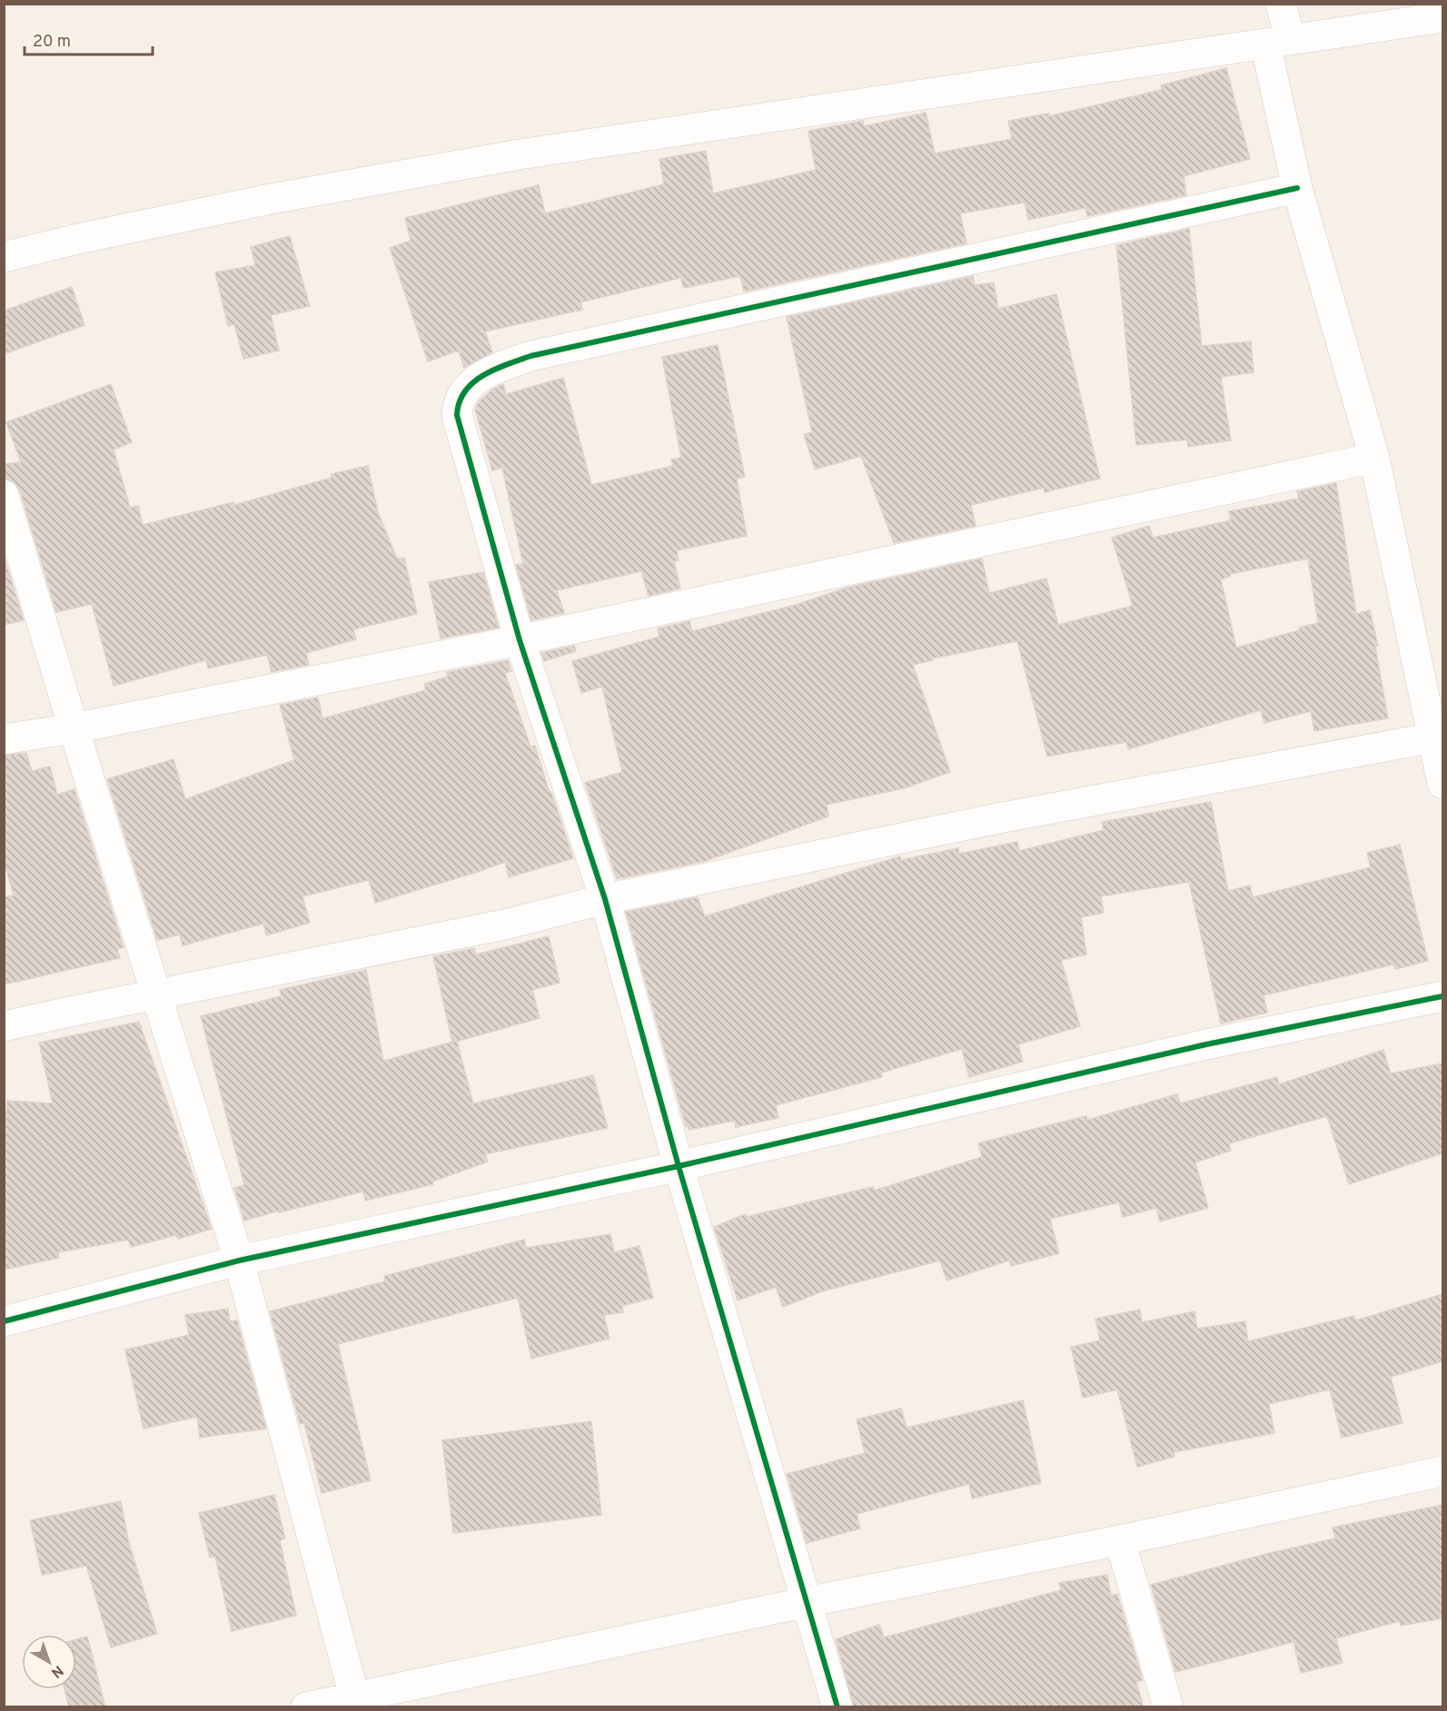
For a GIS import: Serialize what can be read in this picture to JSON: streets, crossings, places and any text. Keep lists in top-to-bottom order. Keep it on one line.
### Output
{"scale_bar":"20 m","north":"bottom right"}
